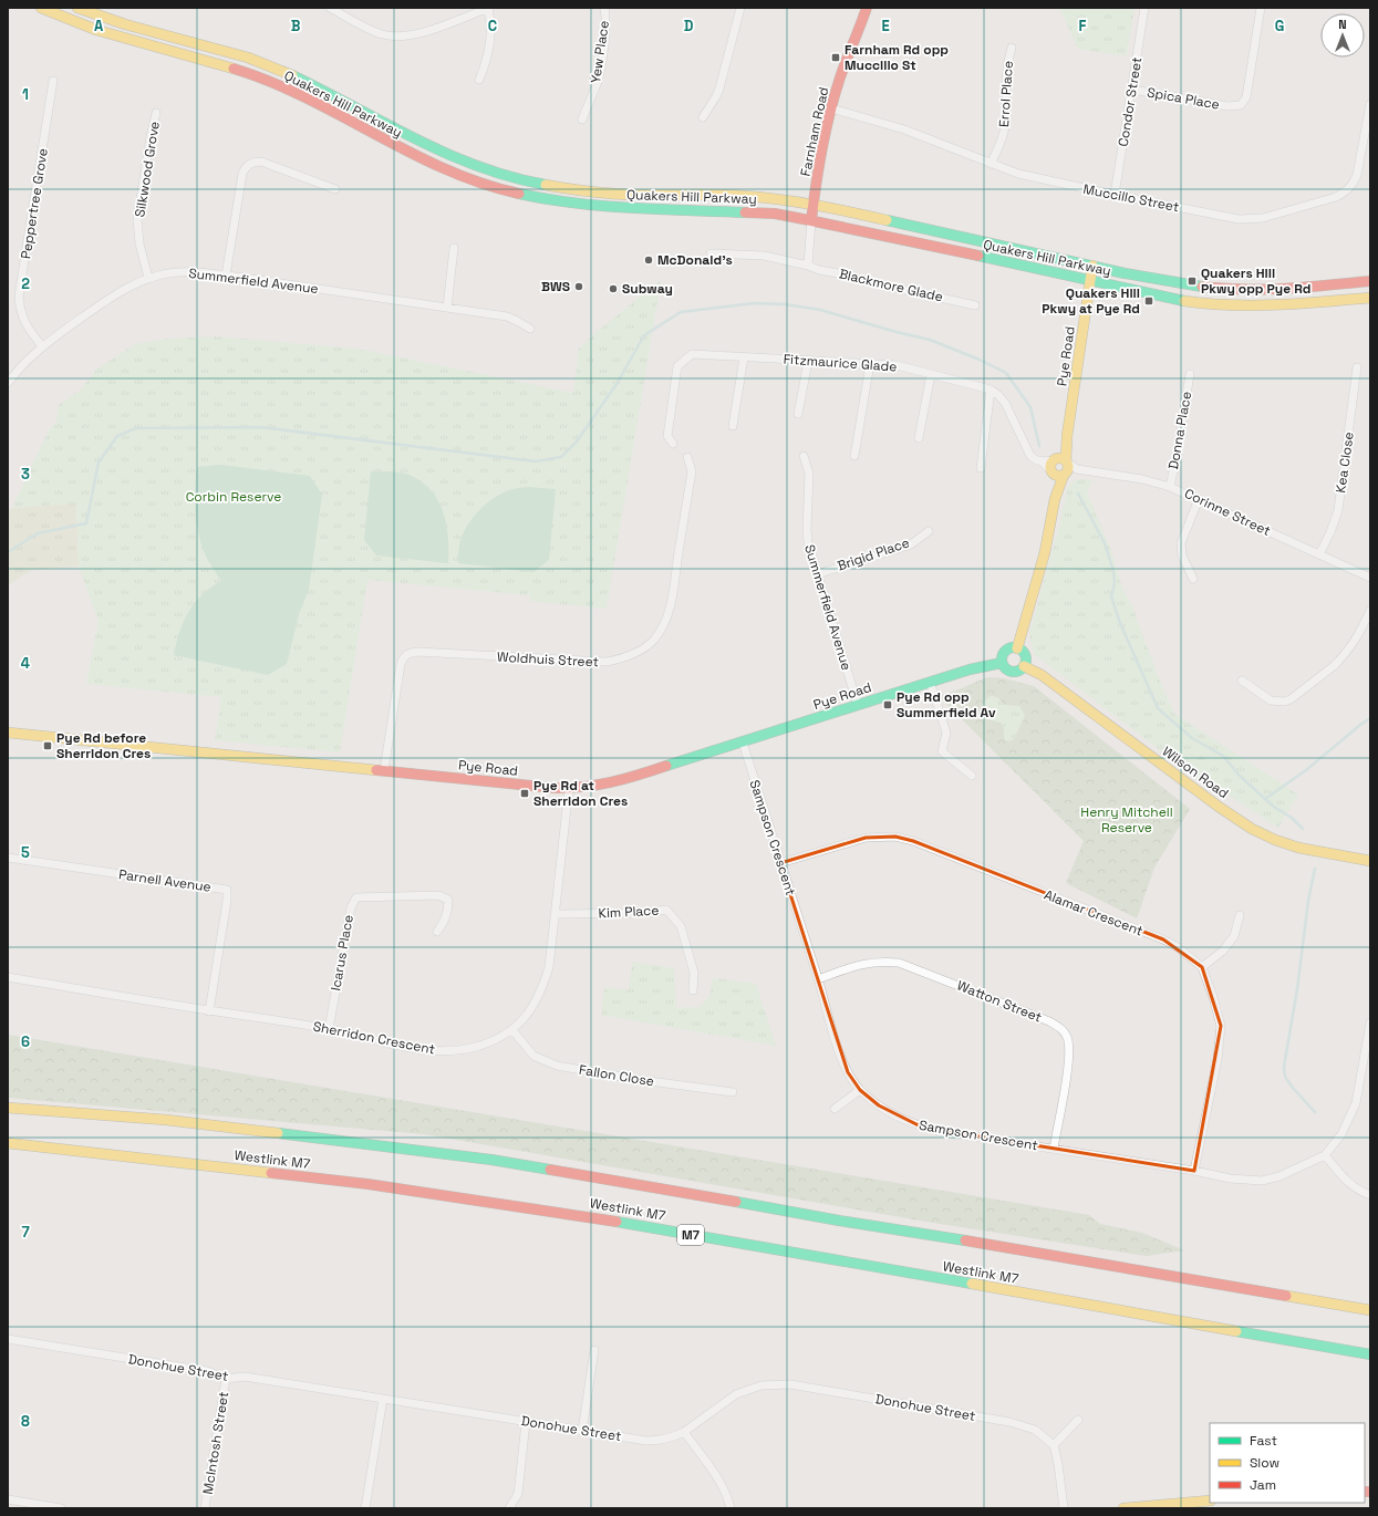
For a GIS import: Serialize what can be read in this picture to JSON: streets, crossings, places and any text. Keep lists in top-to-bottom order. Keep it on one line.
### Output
{"streets":{"main road":["Quakers Hill Parkway","Farnham Road","Pye Road","Wilson Road","Westlink M7","M7"],"street":["Yew Place","Errol Place","Spica Place","Condor Street","Silkwood Grove","Muccillo Street","Peppertree Grove","Summerfield Avenue","Blackmore Glade","Fitzmaurice Glade","Donna Place","Kea Close","Corinne Street","Brigid Place","Woldhuis Street","Sampson Crescent","Parnell Avenue","Kim Place","Alamar Crescent","Icarus Place","Watton Street","Sherridon Crescent","Fallon Close","Donohue Street","McIntosh Street"]},"crossings":[["Errol Place","Muccillo Street"],["Spica Place","Condor Street"],["Condor Street","Muccillo Street"],["Quakers Hill Parkway","Farnham Road"],["Quakers Hill Parkway","Pye Road"],["Farnham Road","Muccillo Street"],["Farnham Road","Blackmore Glade"],["Silkwood Grove","Summerfield Avenue"],["Peppertree Grove","Summerfield Avenue"],["Summerfield Avenue","Pye Road"],["Summerfield Avenue","Brigid Place"],["Pye Road","Corinne Street"],["Pye Road","Wilson Road"],["Pye Road","Sampson Crescent"],["Pye Road","Sherridon Crescent"],["Donna Place","Corinne Street"],["Kea Close","Corinne Street"],["Sampson Crescent","Alamar Crescent"],["Sampson Crescent","Watton Street"],["Parnell Avenue","Sherridon Crescent"],["Kim Place","Sherridon Crescent"],["Icarus Place","Sherridon Crescent"],["Sherridon Crescent","Fallon Close"],["Donohue Street","McIntosh Street"]],"parks":["Corbin Reserve","Henry Mitchell Reserve"],"places":{"transit":["Farnham Rd opp Muccillo St","Quakers Hill Pkwy opp Pye Rd","Quakers Hill Pkwy at Pye Rd","Pye Rd opp Summerfield Av","Pye Rd before Sherridon Cres","Pye Rd at Sherridon Cres"],"other":["McDonald's","BWS","Subway"]},"legend":["Fast","Slow","Jam"],"north":"top","grid":{"columns":["A","B","C","D","E","F","G"],"rows":["1","2","3","4","5","6","7","8"]}}
